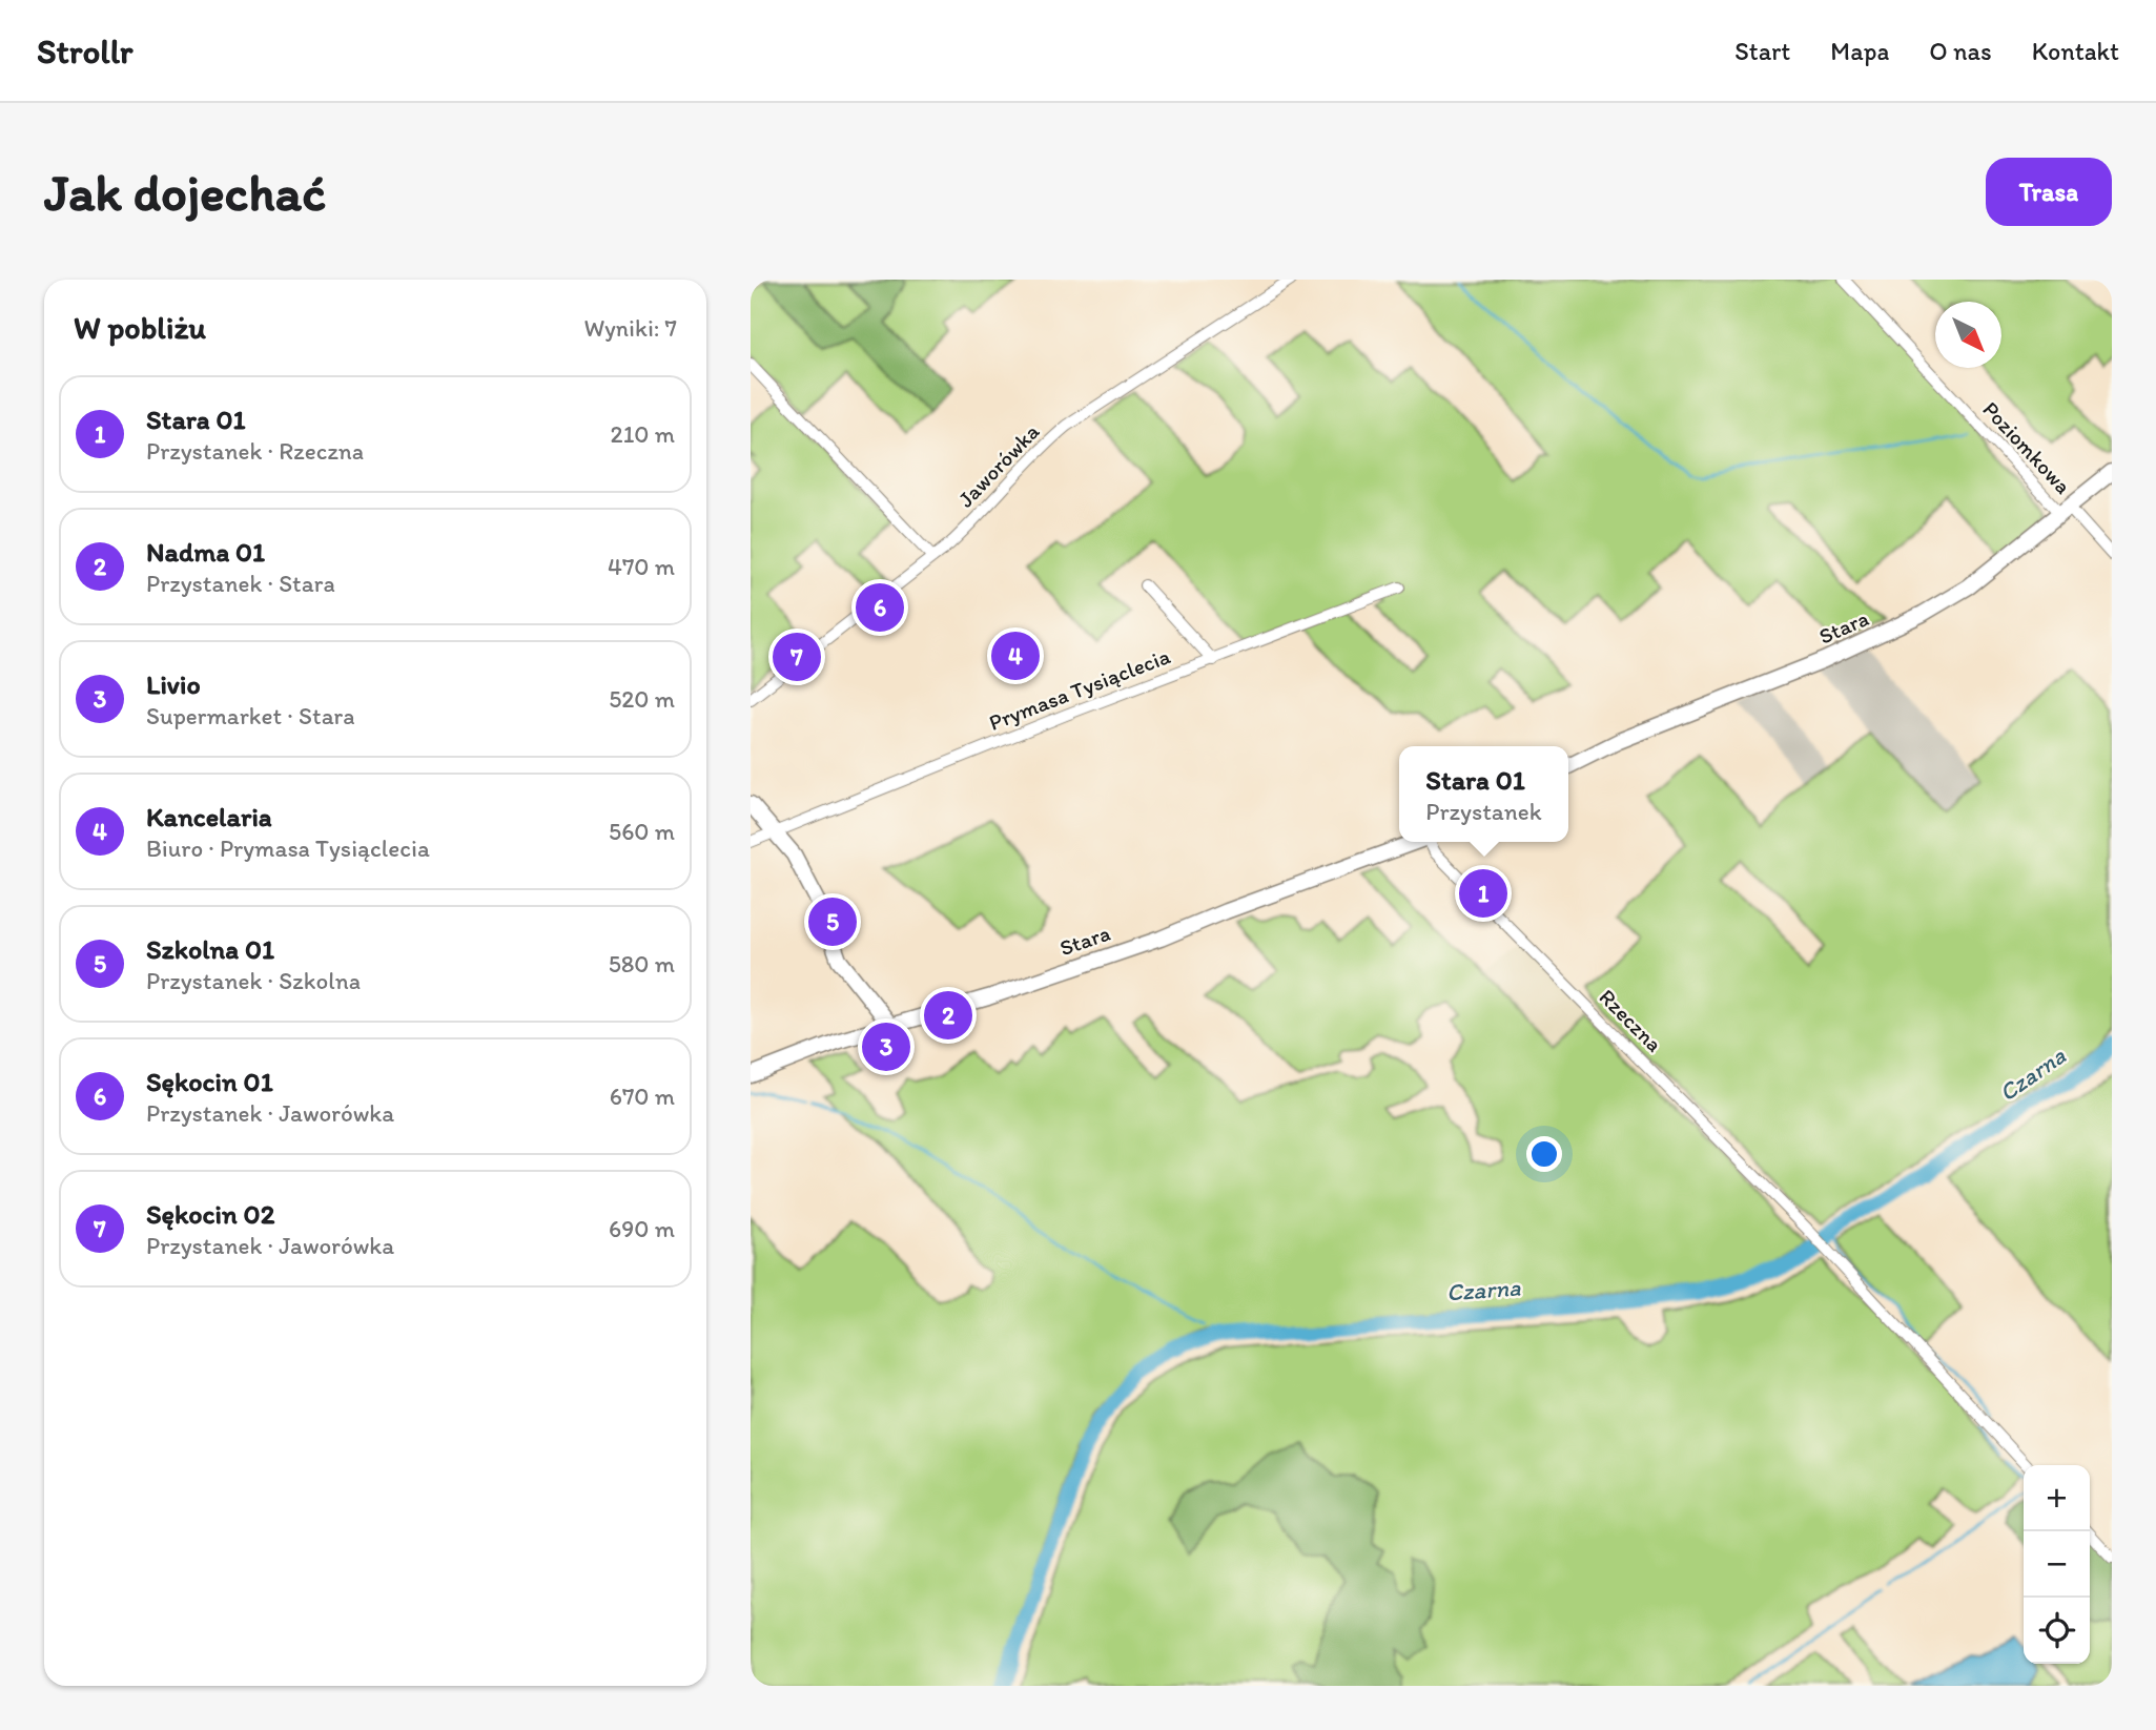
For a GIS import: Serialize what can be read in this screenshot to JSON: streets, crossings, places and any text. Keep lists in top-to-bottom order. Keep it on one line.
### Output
{"streets":{"street":["Poziomkowa","Jaworówka","Stara","Prymasa Tysiąclecia","Rzeczna"]},"crossings":[["Poziomkowa","Stara"]],"water":["Czarna"],"north":"bottom right","page":{"header":"Strollr","nav":["Start","Mapa","O nas","Kontakt"],"buttons":"Trasa","title":"Jak dojechać","heading":["W pobliżu","Wyniki: 7"],"list":[{"mark":"1","name":"Stara 01","note":"Przystanek · Rzeczna","value":"210 m"},{"mark":"2","name":"Nadma 01","note":"Przystanek · Stara","value":"470 m"},{"mark":"3","name":"Livio","note":"Supermarket · Stara","value":"520 m"},{"mark":"4","name":"Kancelaria","note":"Biuro · Prymasa Tysiąclecia","value":"560 m"},{"mark":"5","name":"Szkolna 01","note":"Przystanek · Szkolna","value":"580 m"},{"mark":"6","name":"Sękocin 01","note":"Przystanek · Jaworówka","value":"670 m"},{"mark":"7","name":"Sękocin 02","note":"Przystanek · Jaworówka","value":"690 m"}],"pins":["6","4","7","1","5","2","3"],"popup":["Stara 01","Przystanek"],"map_buttons":["+","−"]}}
